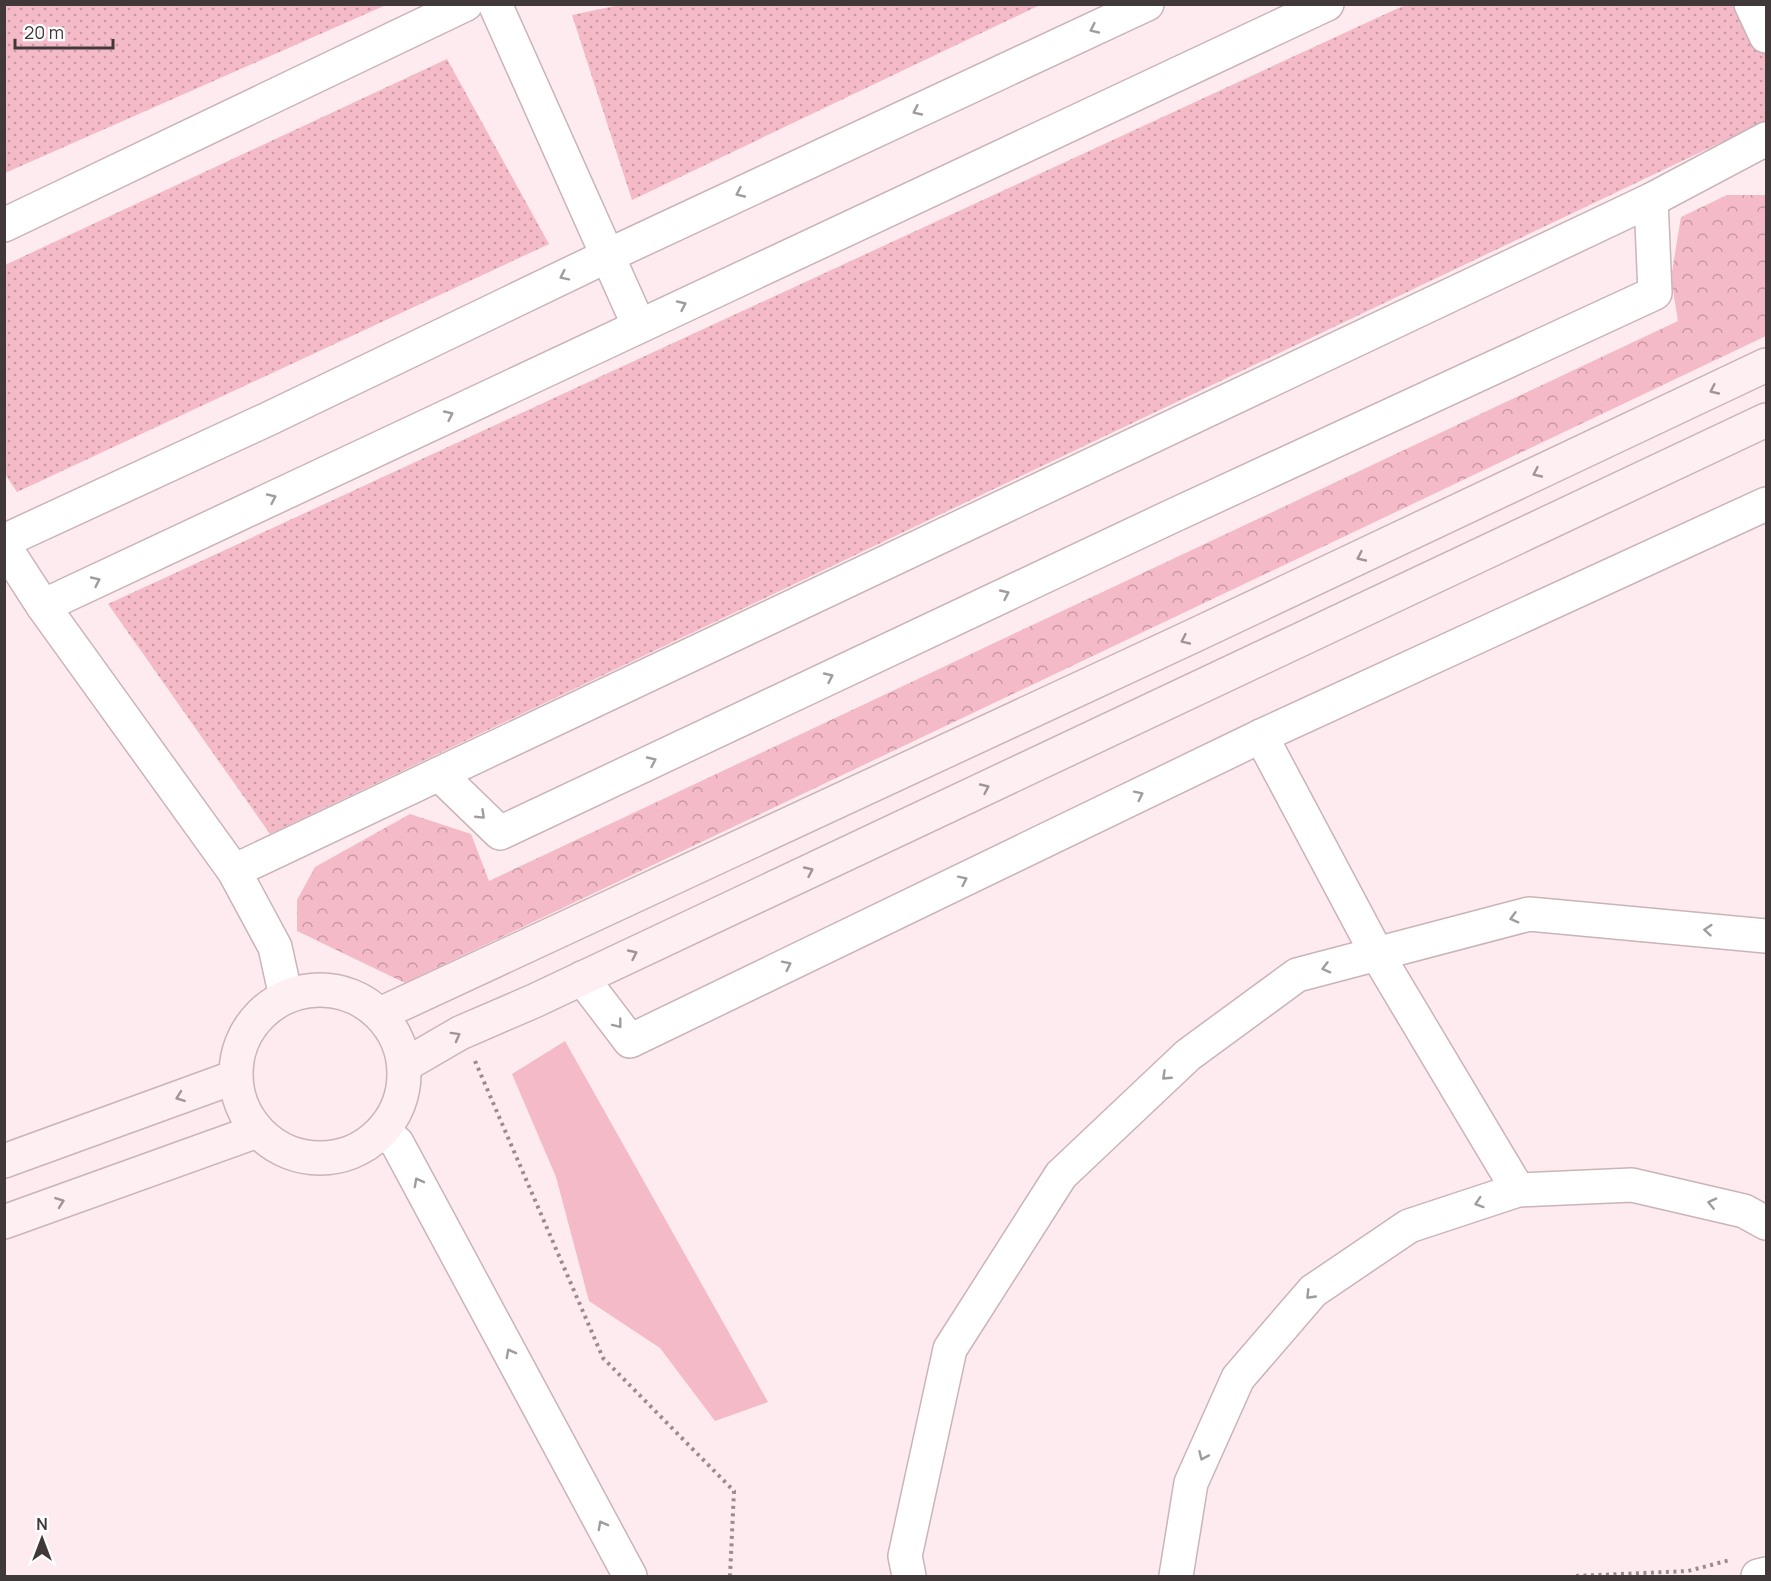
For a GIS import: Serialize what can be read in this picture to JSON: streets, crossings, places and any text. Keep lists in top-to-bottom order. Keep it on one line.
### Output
{"scale_bar":"20 m","north":"top"}
